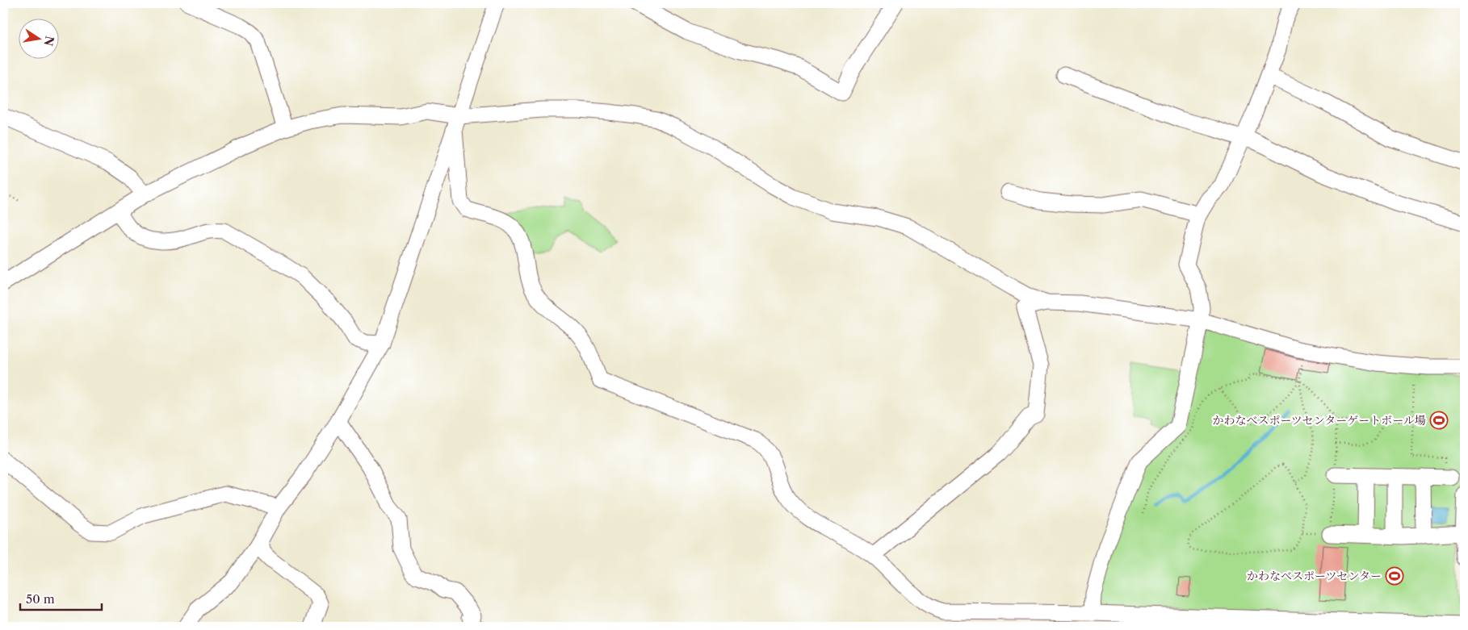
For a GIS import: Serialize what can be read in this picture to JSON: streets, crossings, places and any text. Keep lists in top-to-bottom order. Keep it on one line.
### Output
{"places":{"sports":["かわなべスポーツセンターゲートボール場","かわなべスポーツセンター"]},"scale_bar":"50 m","north":"right"}
